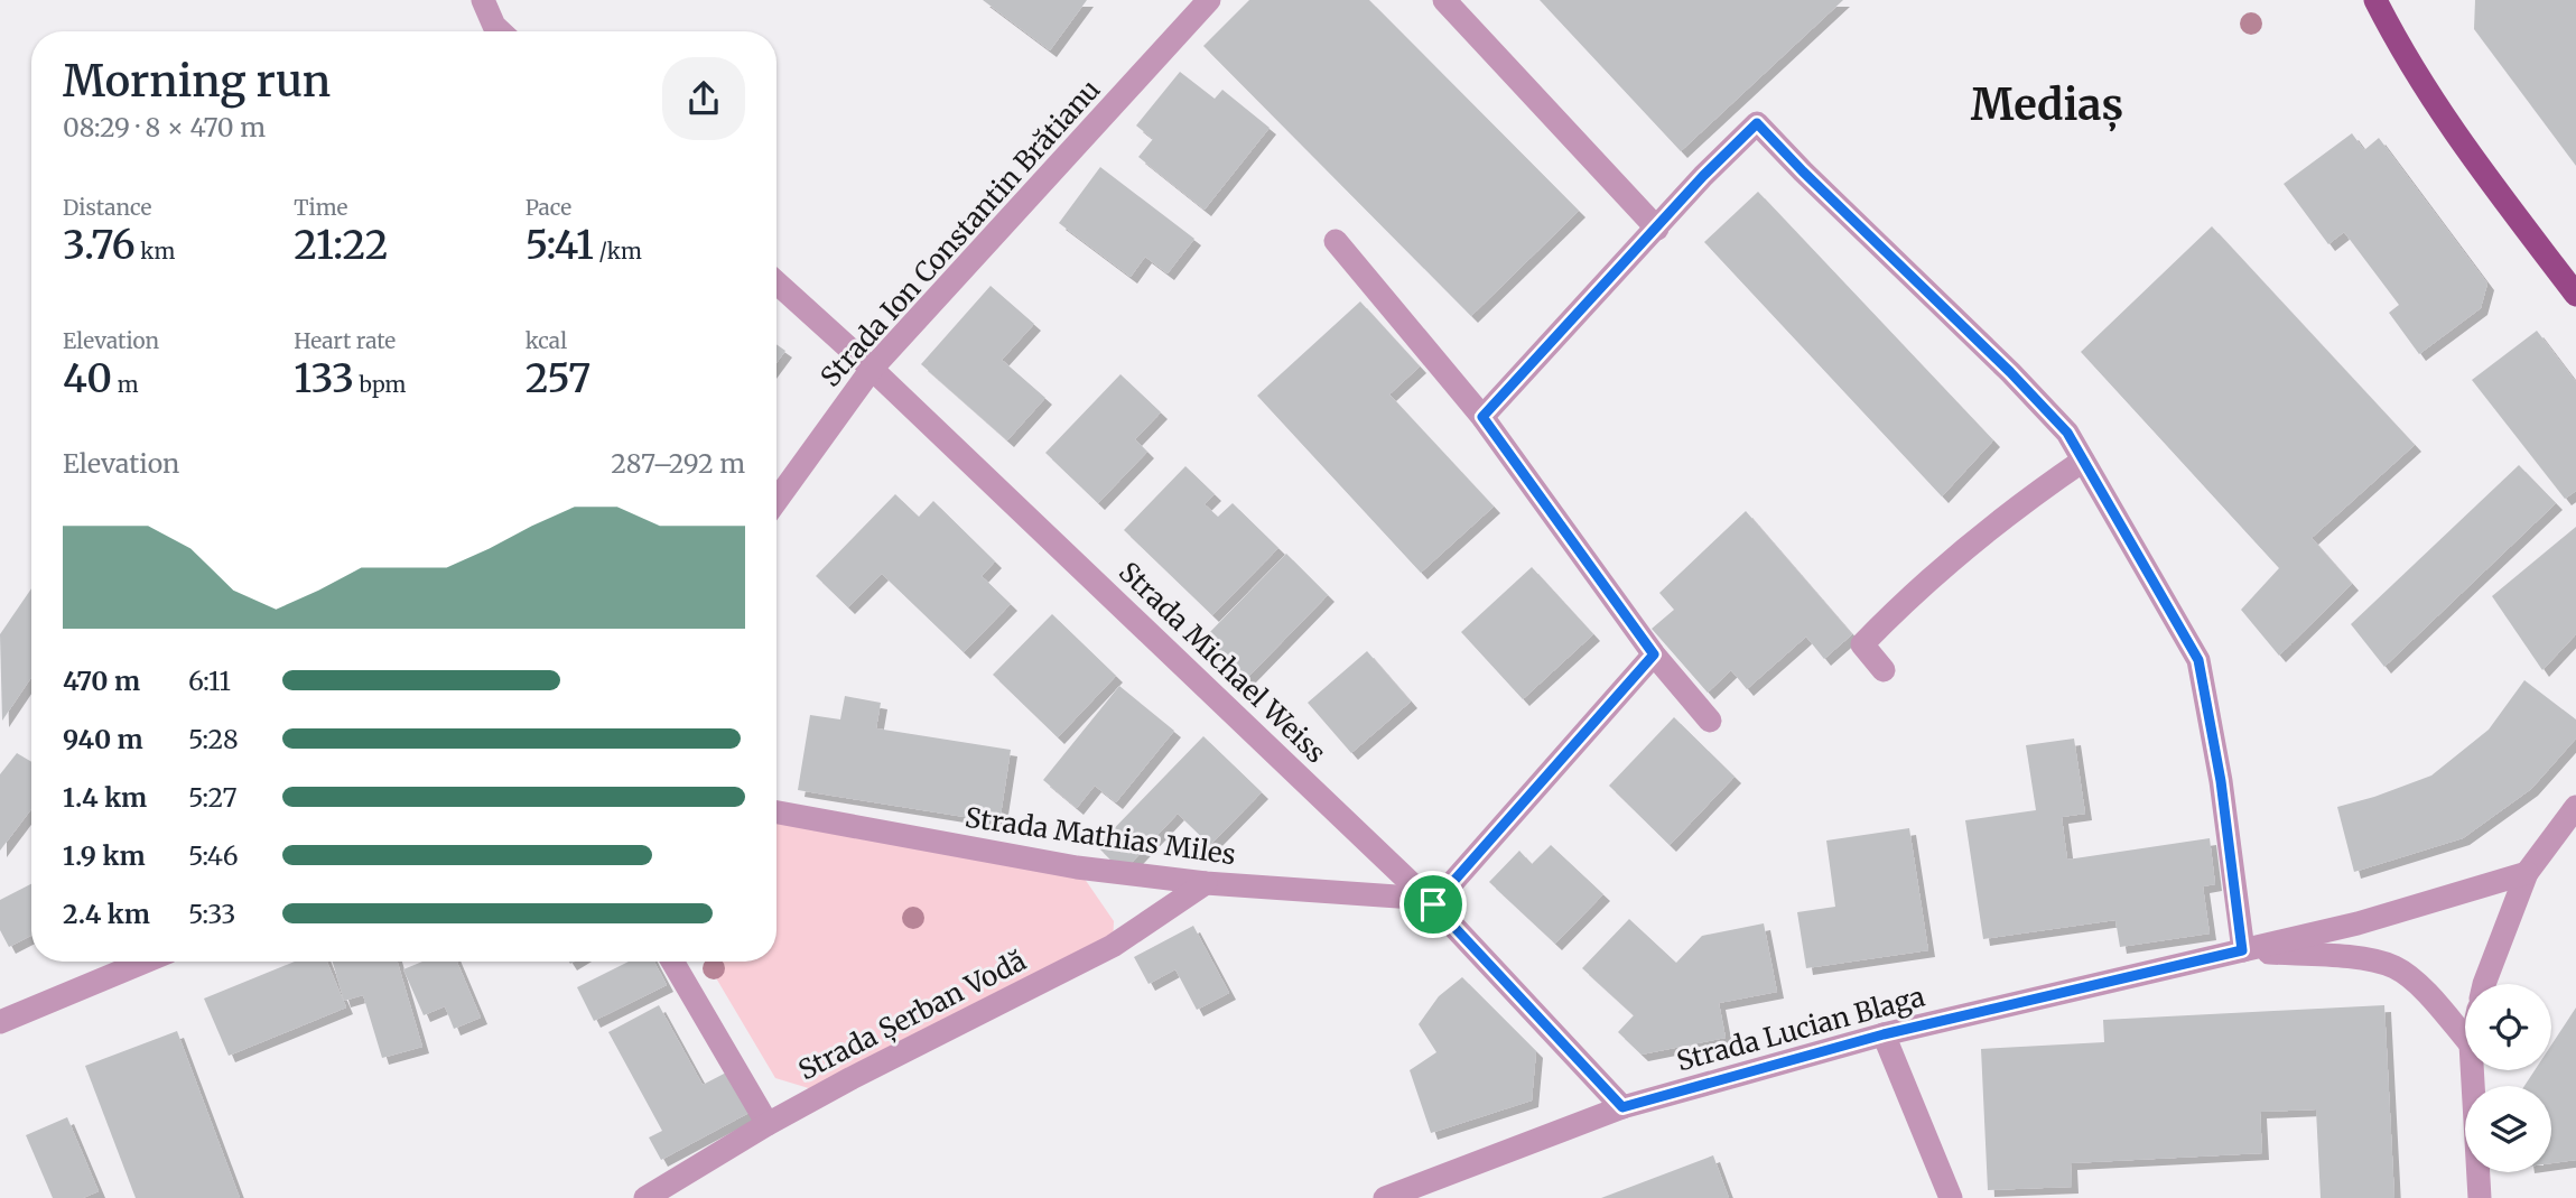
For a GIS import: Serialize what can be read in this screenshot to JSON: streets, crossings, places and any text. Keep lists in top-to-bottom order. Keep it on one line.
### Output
{"streets":{"street":["Strada Ion Constantin Brătianu","Strada Michael Weiss","Strada Mathias Miles","Strada Șerban Vodă","Strada Lucian Blaga"]},"crossings":[["Strada Ion Constantin Brătianu","Strada Michael Weiss"],["Strada Michael Weiss","Strada Mathias Miles"],["Strada Michael Weiss","Strada Lucian Blaga"],["Strada Mathias Miles","Strada Șerban Vodă"]],"districts":["Mediaș"],"page":{"heading":["Morning run","08:29 · 8 × 470 m"],"stats":[["Distance","3.76 km"],["Time","21:22"],["Pace","5:41 /km"],["Elevation","40 m"],["Heart rate","133 bpm"],["kcal","257"]],"chart":["Elevation","287–292 m"],"list":[{"name":"470 m","note":"6:11"},{"name":"940 m","note":"5:28"},{"name":"1.4 km","note":"5:27"},{"name":"1.9 km","note":"5:46"},{"name":"2.4 km","note":"5:33"}]}}
